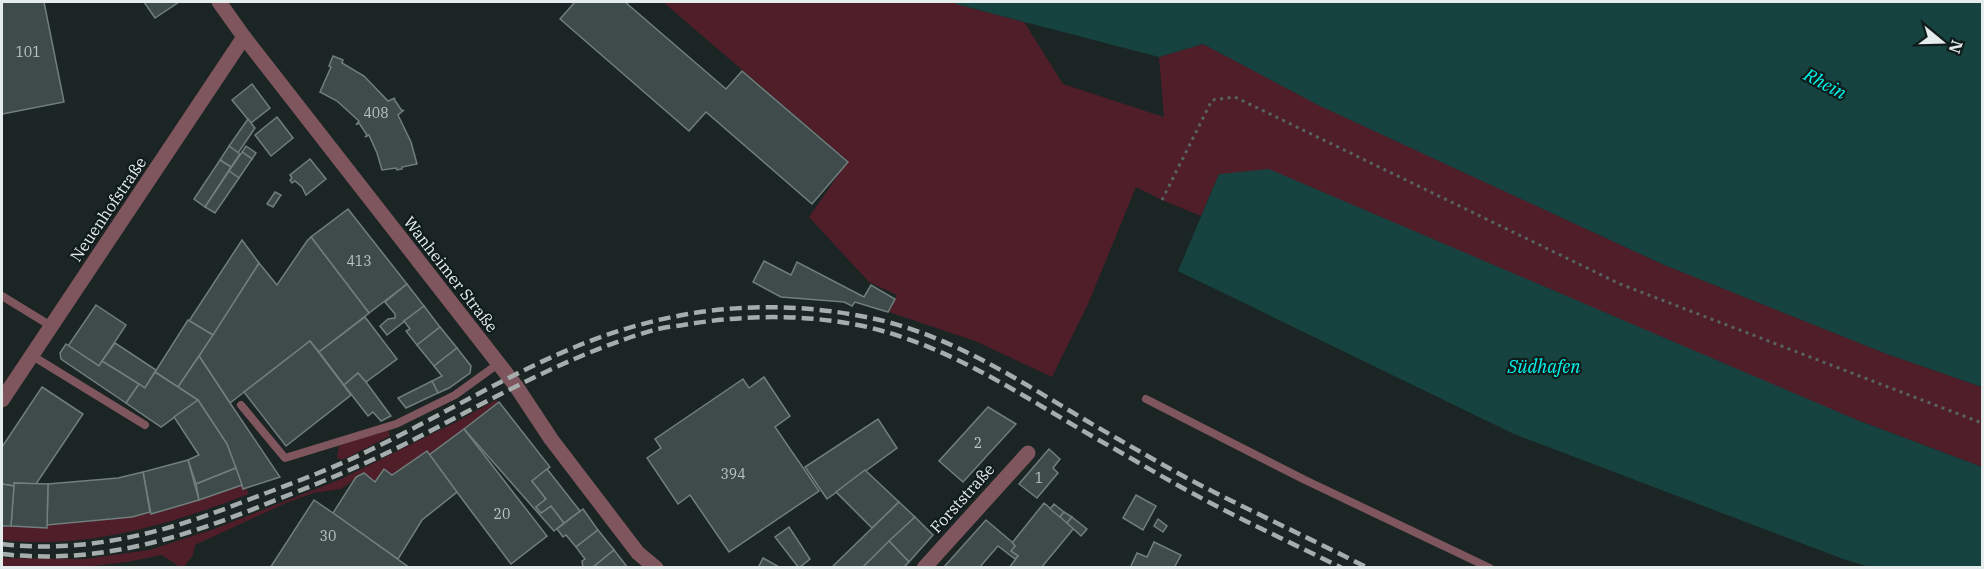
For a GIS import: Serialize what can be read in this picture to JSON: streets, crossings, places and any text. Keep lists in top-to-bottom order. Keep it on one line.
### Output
{"streets":{"street":["Neuenhofstraße","Wanheimer Straße","Forststraße"]},"crossings":[["Neuenhofstraße","Wanheimer Straße"]],"water":["Rhein","Südhafen"],"house_numbers":["101","408","413","2","394","1","20","30"],"north":"right"}
